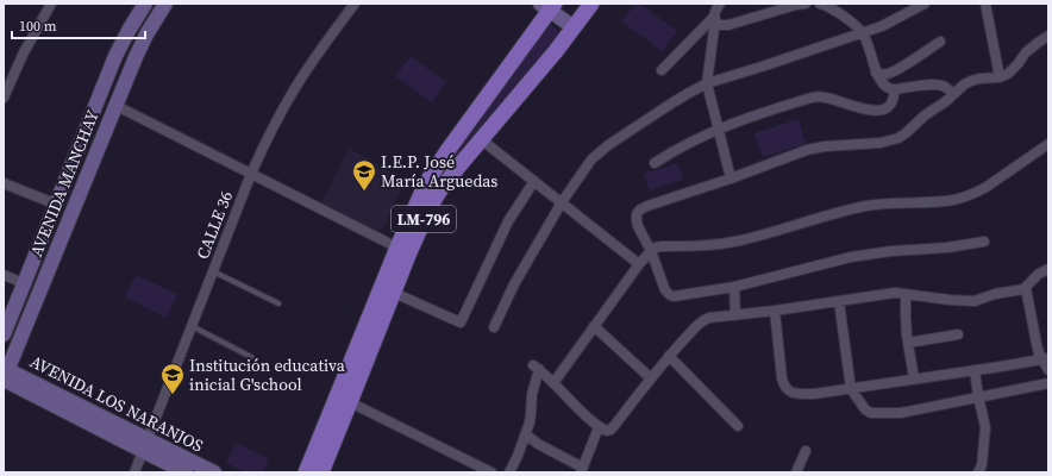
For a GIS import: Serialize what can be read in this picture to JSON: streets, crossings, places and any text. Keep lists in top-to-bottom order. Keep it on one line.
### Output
{"streets":{"main road":["LM-796"],"street":["AVENIDA MANCHAY","CALLE 36","AVENIDA LOS NARANJOS"]},"crossings":[["AVENIDA MANCHAY","AVENIDA LOS NARANJOS"],["CALLE 36","AVENIDA LOS NARANJOS"]],"places":{"school or university":["I.E.P. José María Arguedas","Institución educativa inicial G'school"]},"scale_bar":"100 m"}
